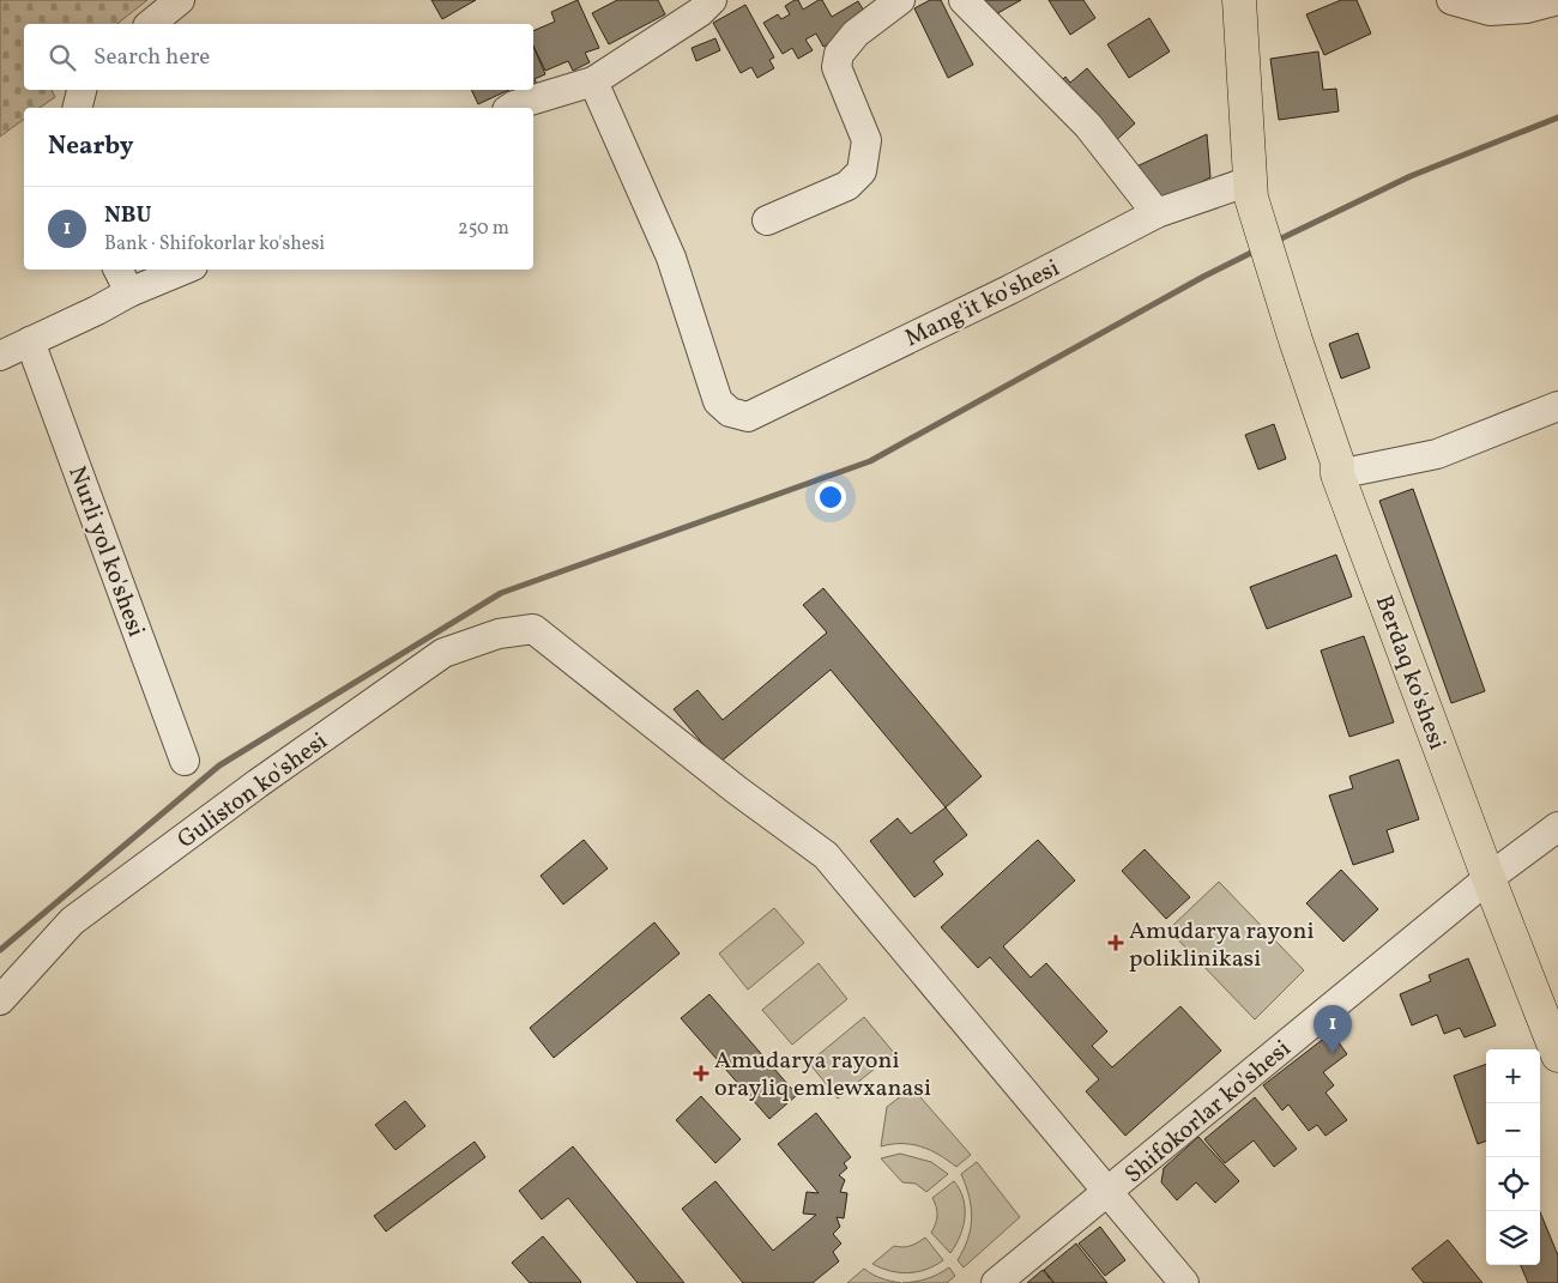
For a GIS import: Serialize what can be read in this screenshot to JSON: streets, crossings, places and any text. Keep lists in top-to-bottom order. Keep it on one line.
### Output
{"streets":{"main road":["Berdaq ko'shesi"],"street":["Mang'it ko'shesi","Nurli yol ko'shesi","Guliston ko'shesi","Shifokorlar ko'shesi"]},"crossings":[["Mang'it ko'shesi","Berdaq ko'shesi"],["Berdaq ko'shesi","Shifokorlar ko'shesi"],["Guliston ko'shesi","Shifokorlar ko'shesi"]],"places":{"health":["Amudarya rayoni poliklinikasi","Amudarya rayoni orayliq emlewxanasi"]},"page":{"search":"Search here","heading":"Nearby","list":[{"mark":"1","name":"NBU","note":"Bank · Shifokorlar ko'shesi","value":"250 m"}],"pins":"1","map_buttons":["+","−"]}}
